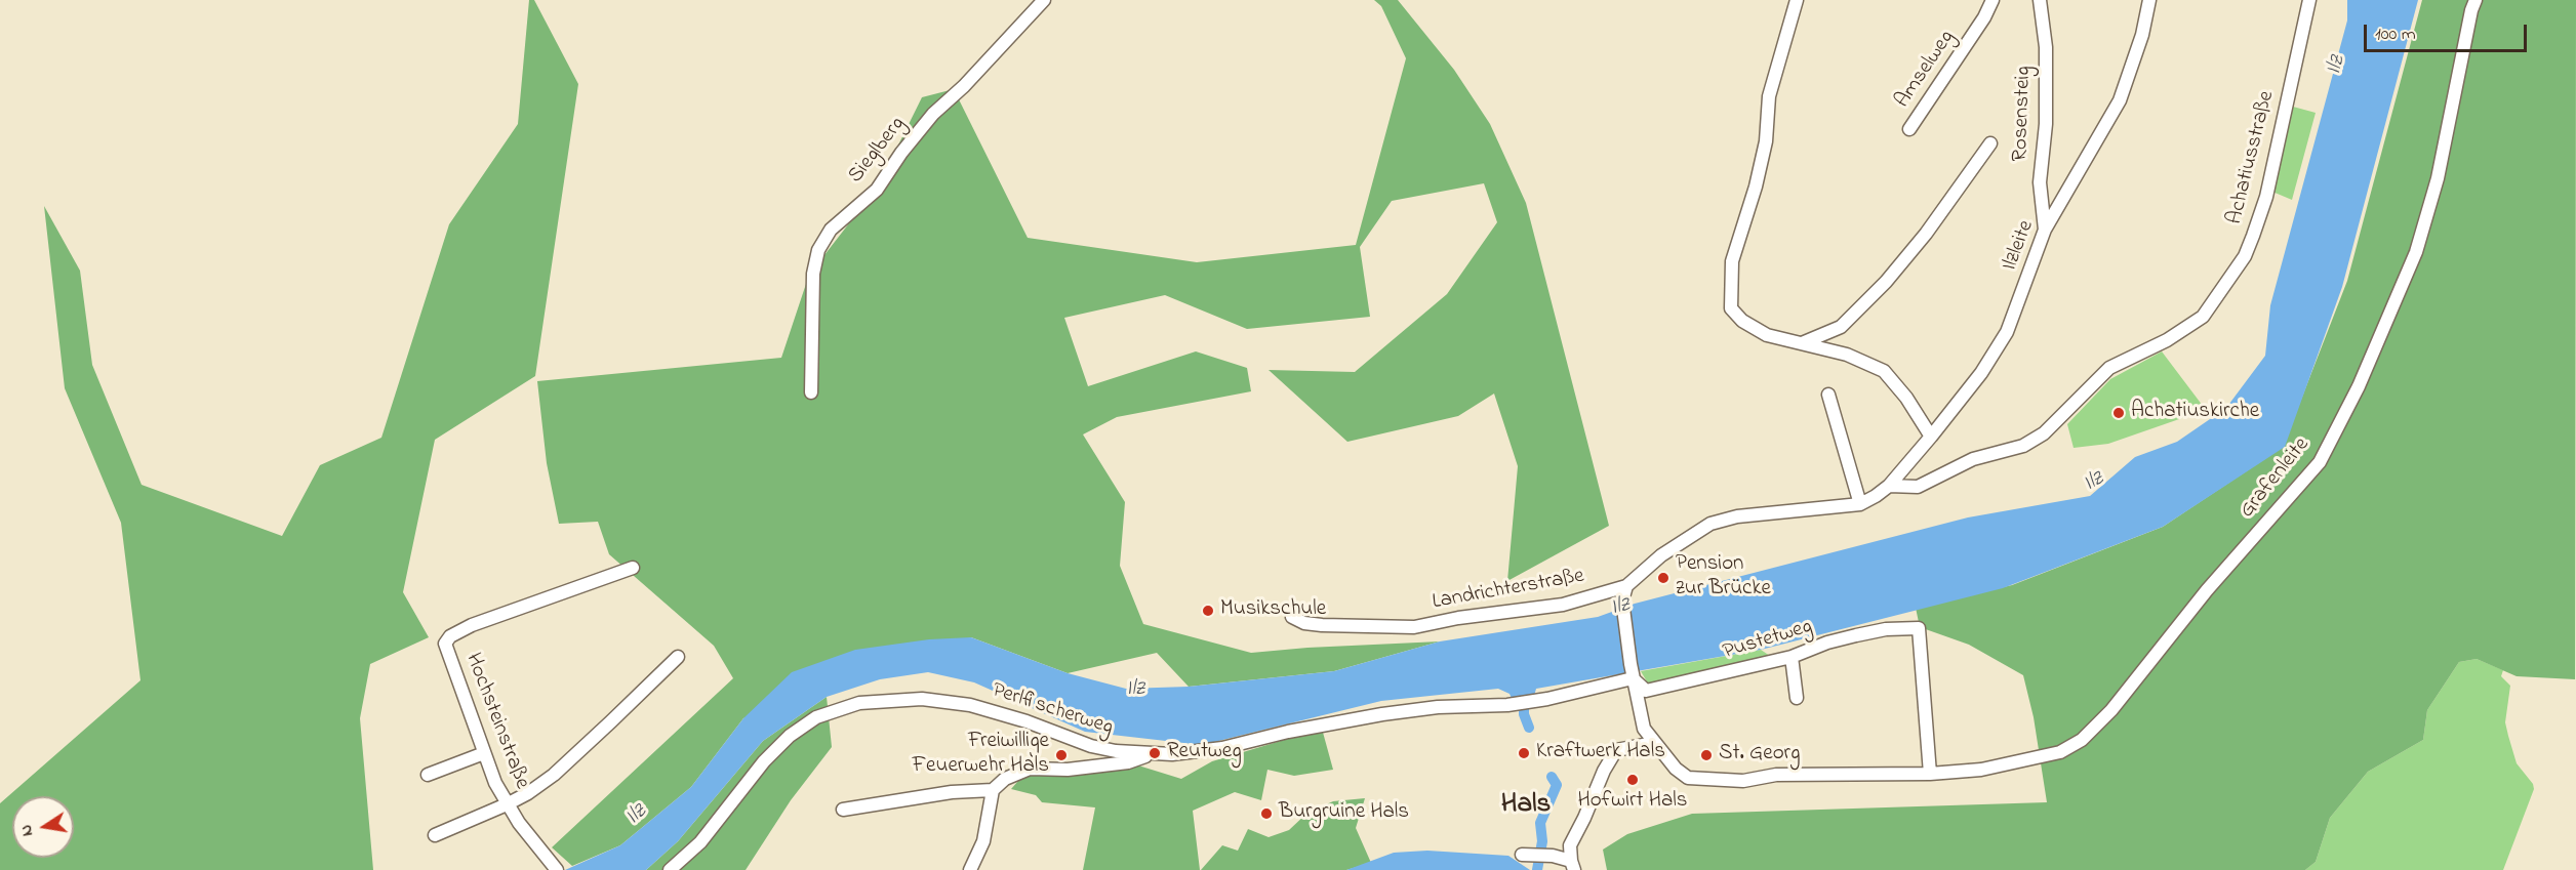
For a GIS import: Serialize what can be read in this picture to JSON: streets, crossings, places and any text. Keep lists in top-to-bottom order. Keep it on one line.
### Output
{"streets":{"street":["Amselweg","Rosensteig","Sieglberg","Achatiusstraße","Ilzleite","Grafenleite","Landrichterstraße","Pustetweg","Perlfischerweg","Hochsteinstraße"]},"crossings":[["Rosensteig","Ilzleite"],["Achatiusstraße","Ilzleite"],["Achatiusstraße","Landrichterstraße"],["Ilzleite","Landrichterstraße"],["Grafenleite","Landrichterstraße"],["Grafenleite","Pustetweg"],["Grafenleite","Perlfischerweg"],["Pustetweg","Perlfischerweg"]],"districts":["Hals"],"water":["Ilz"],"places":["Achatiuskirche","Pension zur Brücke","Musikschule","Reutweg","Kraftwerk Hals","Freiwillige Feuerwehr Hals","St. Georg","Hofwirt Hals","Burgruine Hals"],"scale_bar":"100 m","north":"left"}
